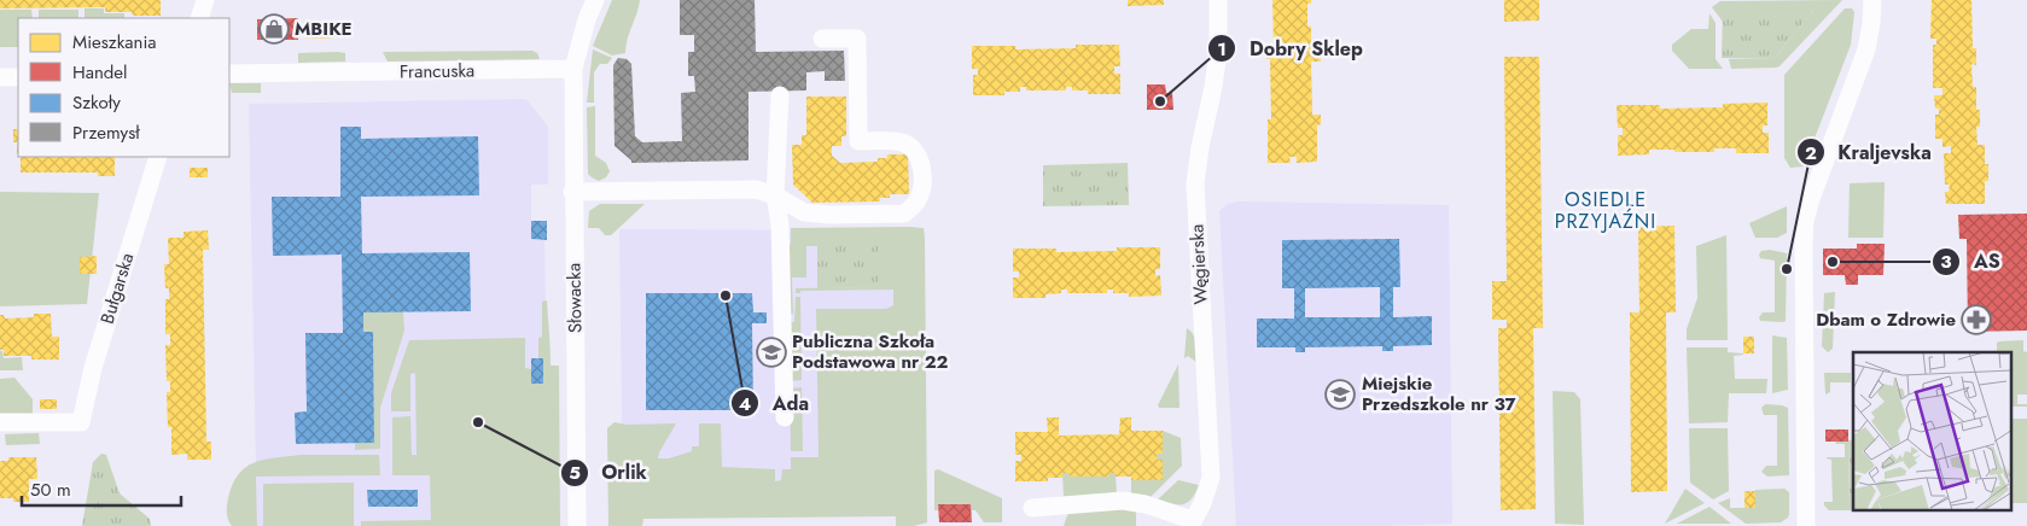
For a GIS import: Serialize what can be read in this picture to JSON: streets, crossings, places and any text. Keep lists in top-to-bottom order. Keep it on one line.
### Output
{"streets":{"street":["Francuska","Węgierska","Bułgarska","Słowacka"]},"crossings":[["Francuska","Słowacka"]],"districts":["OSIEDLE PRZYJAŹNI"],"places":{"shop":["MBIKE"],"other":["Dobry Sklep","AS","Kraljevska","Ada","Orlik"],"pharmacy":["Dbam o Zdrowie"],"school or university":["Publiczna Szkoła Podstawowa nr 22","Miejskie Przedszkole nr 37"]},"legend":["Mieszkania","Handel","Szkoły","Przemysł"],"scale_bar":"50 m"}
